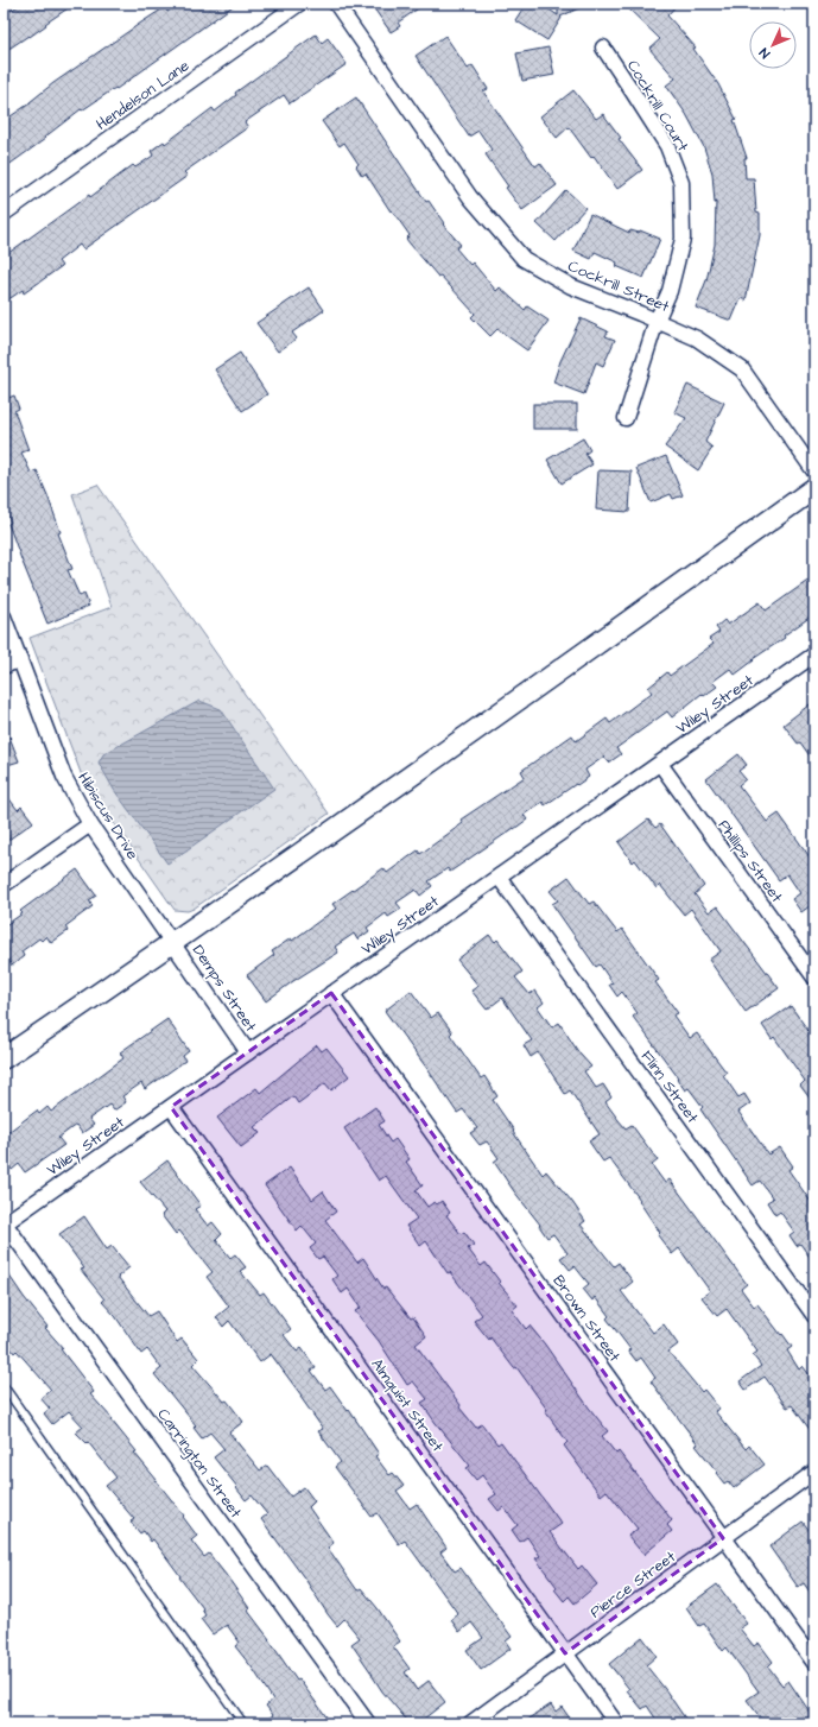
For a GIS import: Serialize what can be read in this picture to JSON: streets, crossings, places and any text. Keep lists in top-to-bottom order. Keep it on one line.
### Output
{"streets":{"street":["Hendelson Lane","Cockrill Court","Cockrill Street","Wiley Street","Hibiscus Drive","Phillips Street","Demps Street","Flinn Street","Brown Street","Almquist Street","Carrington Street","Pierce Street"]},"crossings":[["Cockrill Court","Cockrill Street"],["Wiley Street","Phillips Street"],["Wiley Street","Demps Street"],["Wiley Street","Flinn Street"],["Wiley Street","Brown Street"],["Wiley Street","Almquist Street"],["Wiley Street","Carrington Street"],["Hibiscus Drive","Demps Street"],["Brown Street","Pierce Street"],["Almquist Street","Pierce Street"]],"north":"bottom left"}
